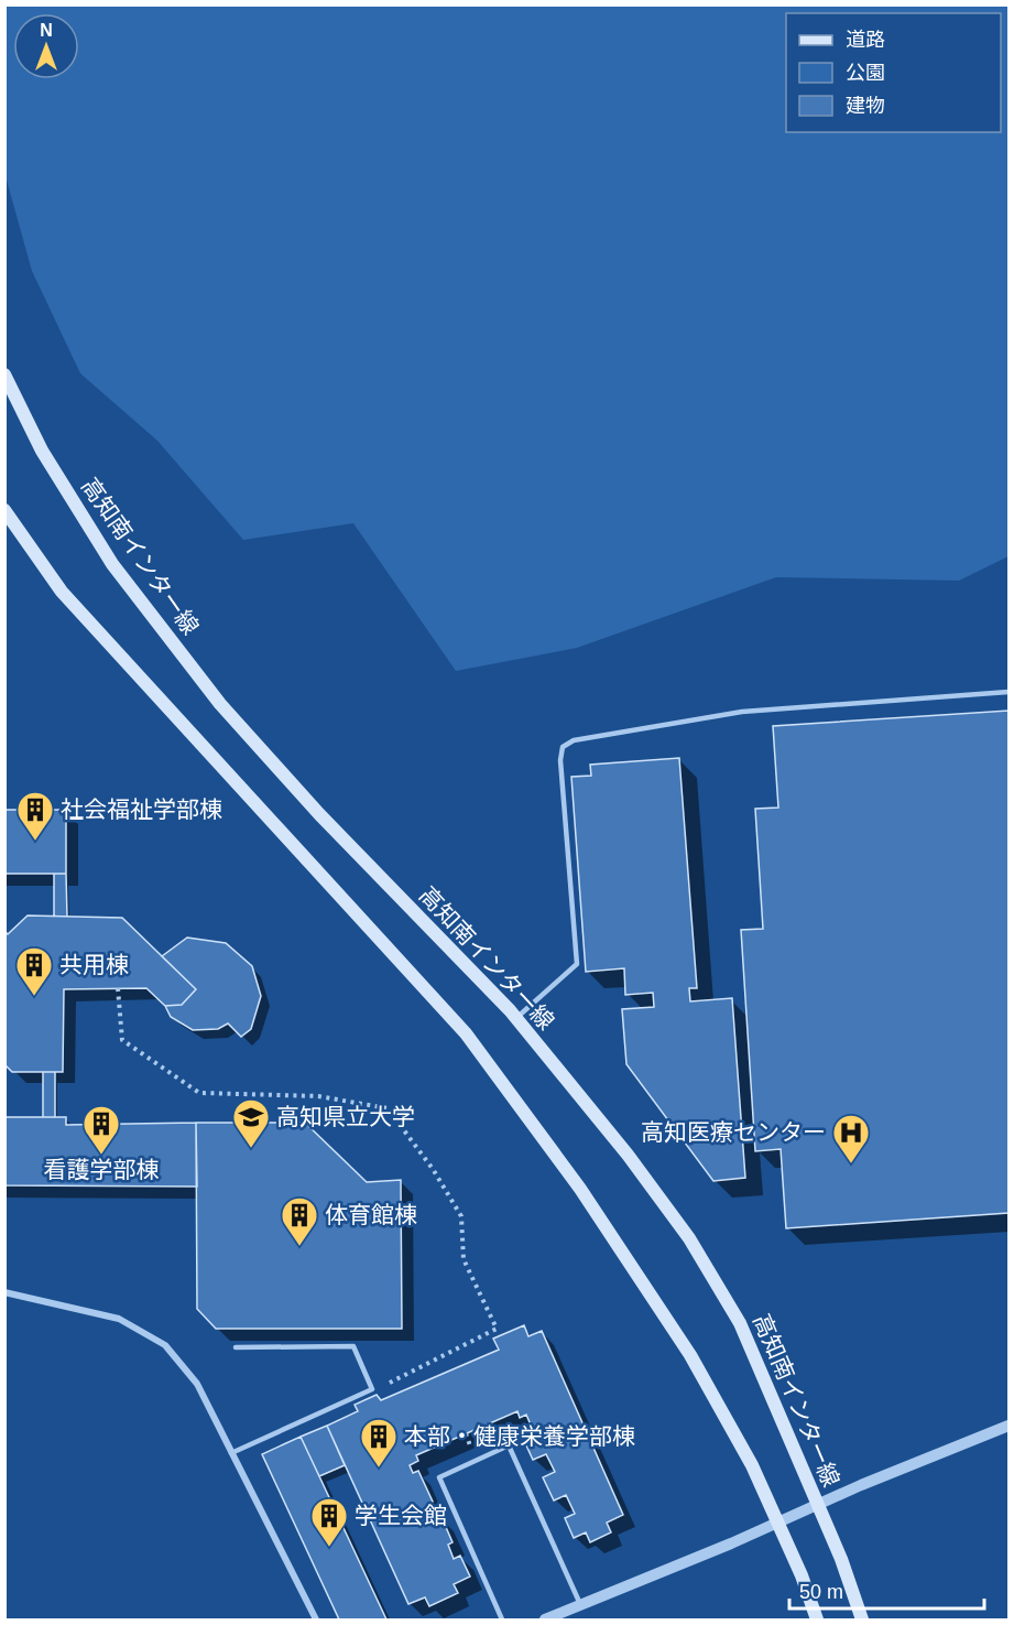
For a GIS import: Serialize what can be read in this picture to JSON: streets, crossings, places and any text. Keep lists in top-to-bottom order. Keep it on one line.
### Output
{"streets":{"main road":["高知南インター線"]},"places":{"building":["社会福祉学部棟","共用棟","看護学部棟","体育館棟","本部・健康栄養学部棟","学生会館"],"school or university":["高知県立大学"],"hospital":["高知医療センター"]},"legend":["道路","公園","建物"],"scale_bar":"50 m","north":"top"}
